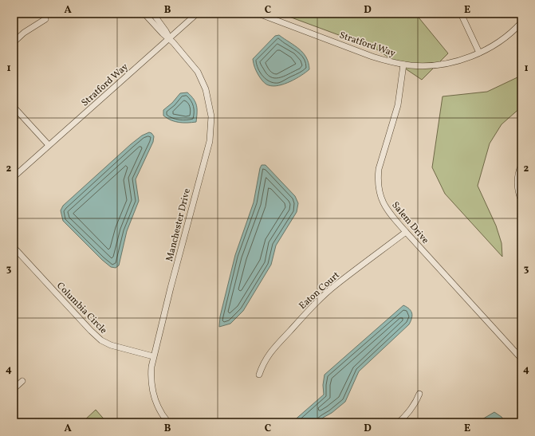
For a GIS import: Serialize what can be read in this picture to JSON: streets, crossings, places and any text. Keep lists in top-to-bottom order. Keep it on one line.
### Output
{"streets":{"street":["Stratford Way","Salem Drive","Manchester Drive","Eaton Court","Columbia Circle"]},"crossings":[["Stratford Way","Salem Drive"],["Stratford Way","Manchester Drive"],["Salem Drive","Eaton Court"],["Manchester Drive","Columbia Circle"]],"grid":{"columns":["A","B","C","D","E"],"rows":["1","2","3","4"]}}
